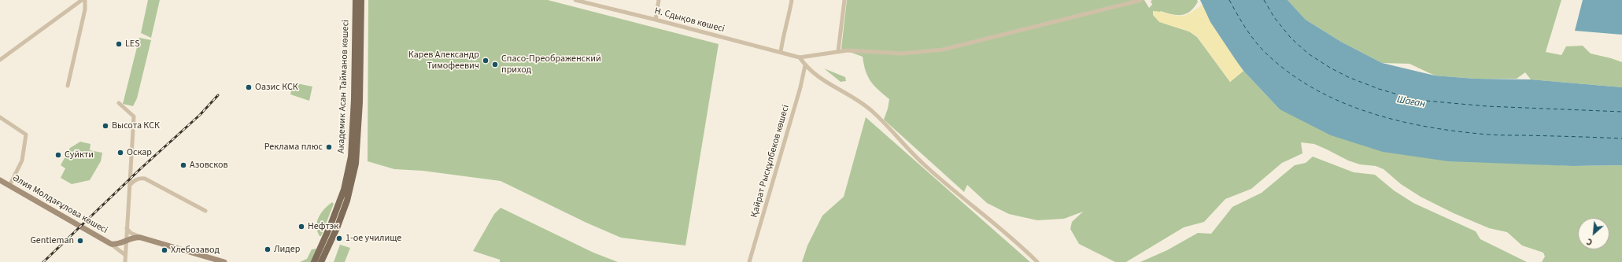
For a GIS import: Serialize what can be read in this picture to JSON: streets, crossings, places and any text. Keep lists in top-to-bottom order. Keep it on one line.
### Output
{"streets":{"main road":["Академик Асан Тайманов көшесі","Әлия Молдағұлова көшесі"],"street":["Н. Сдықов көшесі","Қайрат Рысқұлбеков көшесі"]},"water":["Шаған"],"places":["LES","Карев Александр Тимофеевич","Спасо-Преображенский приход","Оазис КСК","Высота КСК","Реклама плюс","Оскар","Суйкти","Азовсков","Нефтэк","1-ое училище","Gentleman","Лидер","Хлебозавод"],"north":"bottom left"}
